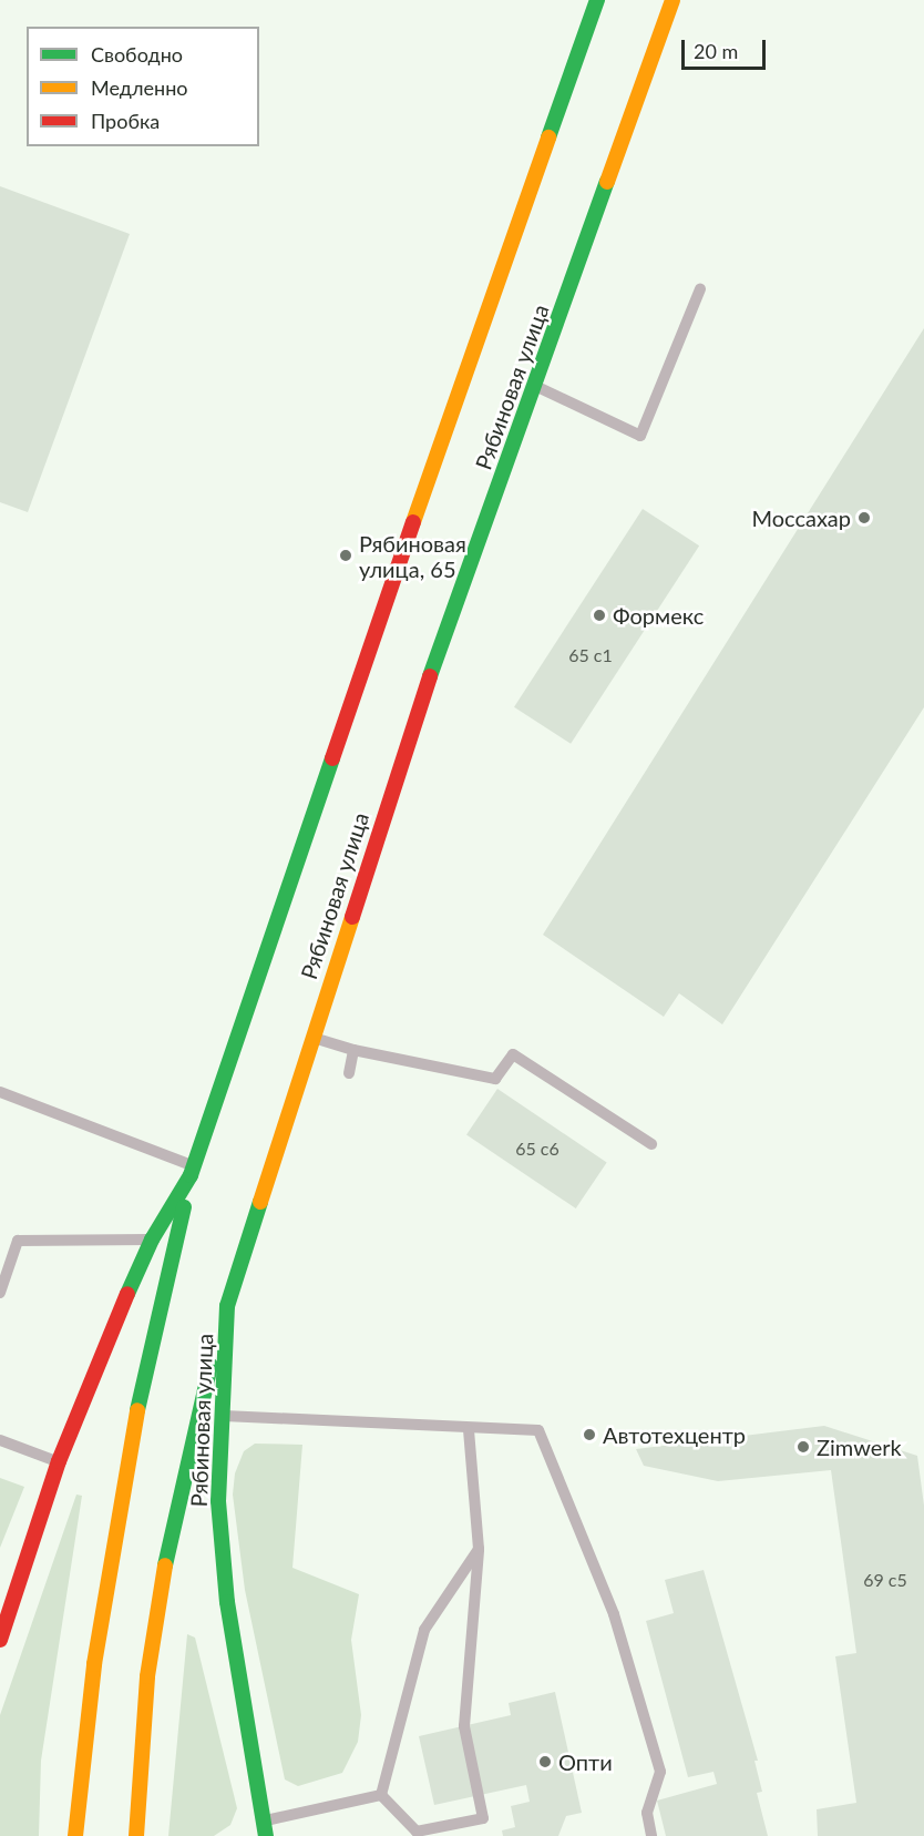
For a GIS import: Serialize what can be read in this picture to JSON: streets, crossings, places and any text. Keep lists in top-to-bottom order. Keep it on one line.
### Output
{"streets":{"main road":["Рябиновая улица"]},"places":["Моссахар","Рябиновая улица, 65","Формекс","Автотехцентр","Zimwerk","Опти"],"house_numbers":["65 с1","65 с6","69 с5"],"legend":["Свободно","Медленно","Пробка"],"scale_bar":"20 m"}
